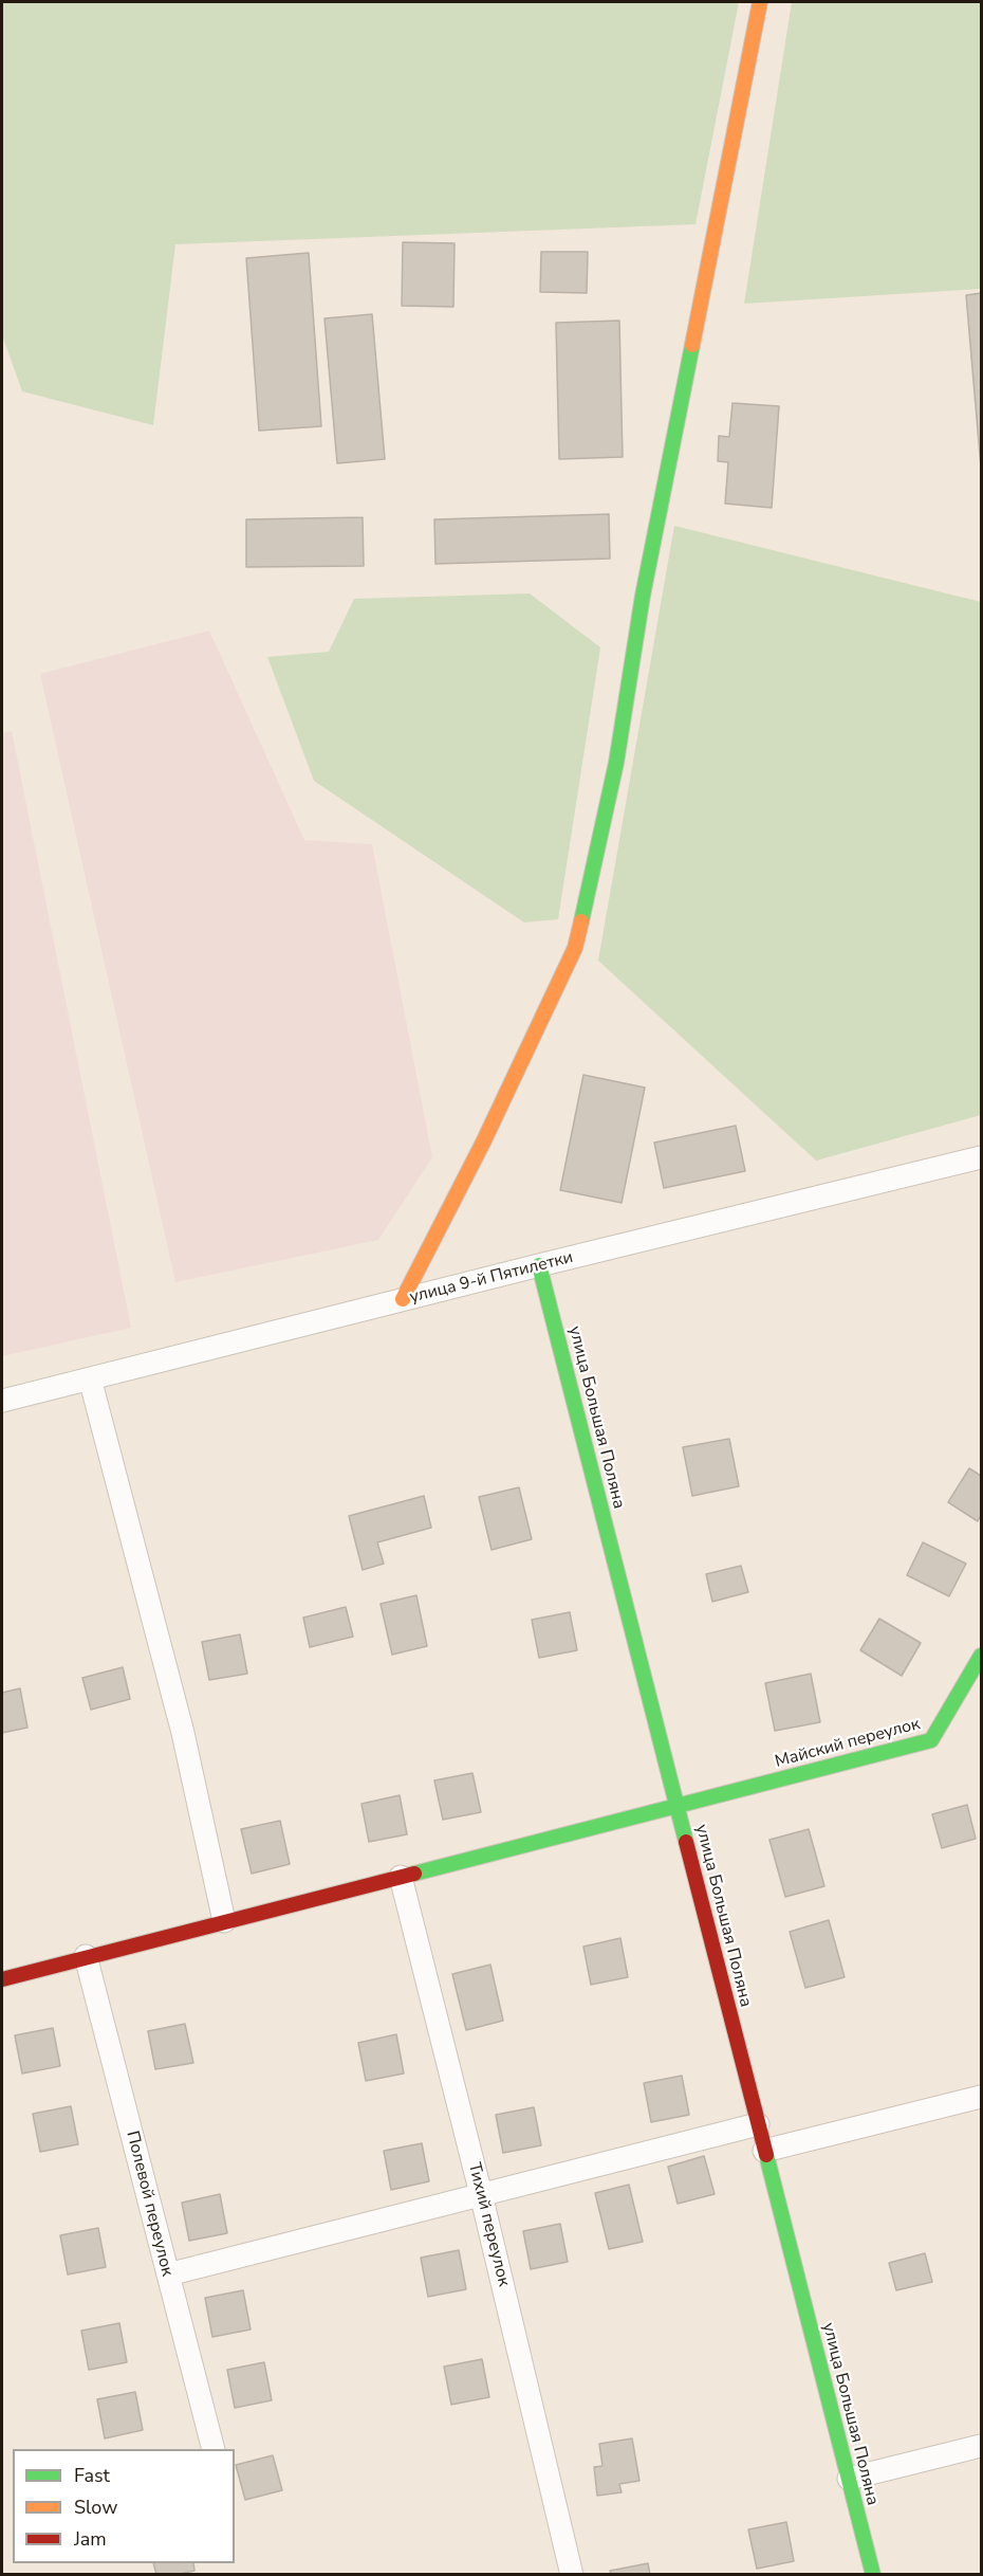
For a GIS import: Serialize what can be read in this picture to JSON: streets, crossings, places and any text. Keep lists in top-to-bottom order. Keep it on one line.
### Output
{"streets":{"street":["улица 9-й Пятилетки","улица Большая Поляна","Майский переулок","Полевой переулок","Тихий переулок"]},"crossings":[["улица 9-й Пятилетки","улица Большая Поляна"],["улица Большая Поляна","Майский переулок"],["Майский переулок","Полевой переулок"],["Майский переулок","Тихий переулок"]],"legend":["Fast","Slow","Jam"]}
